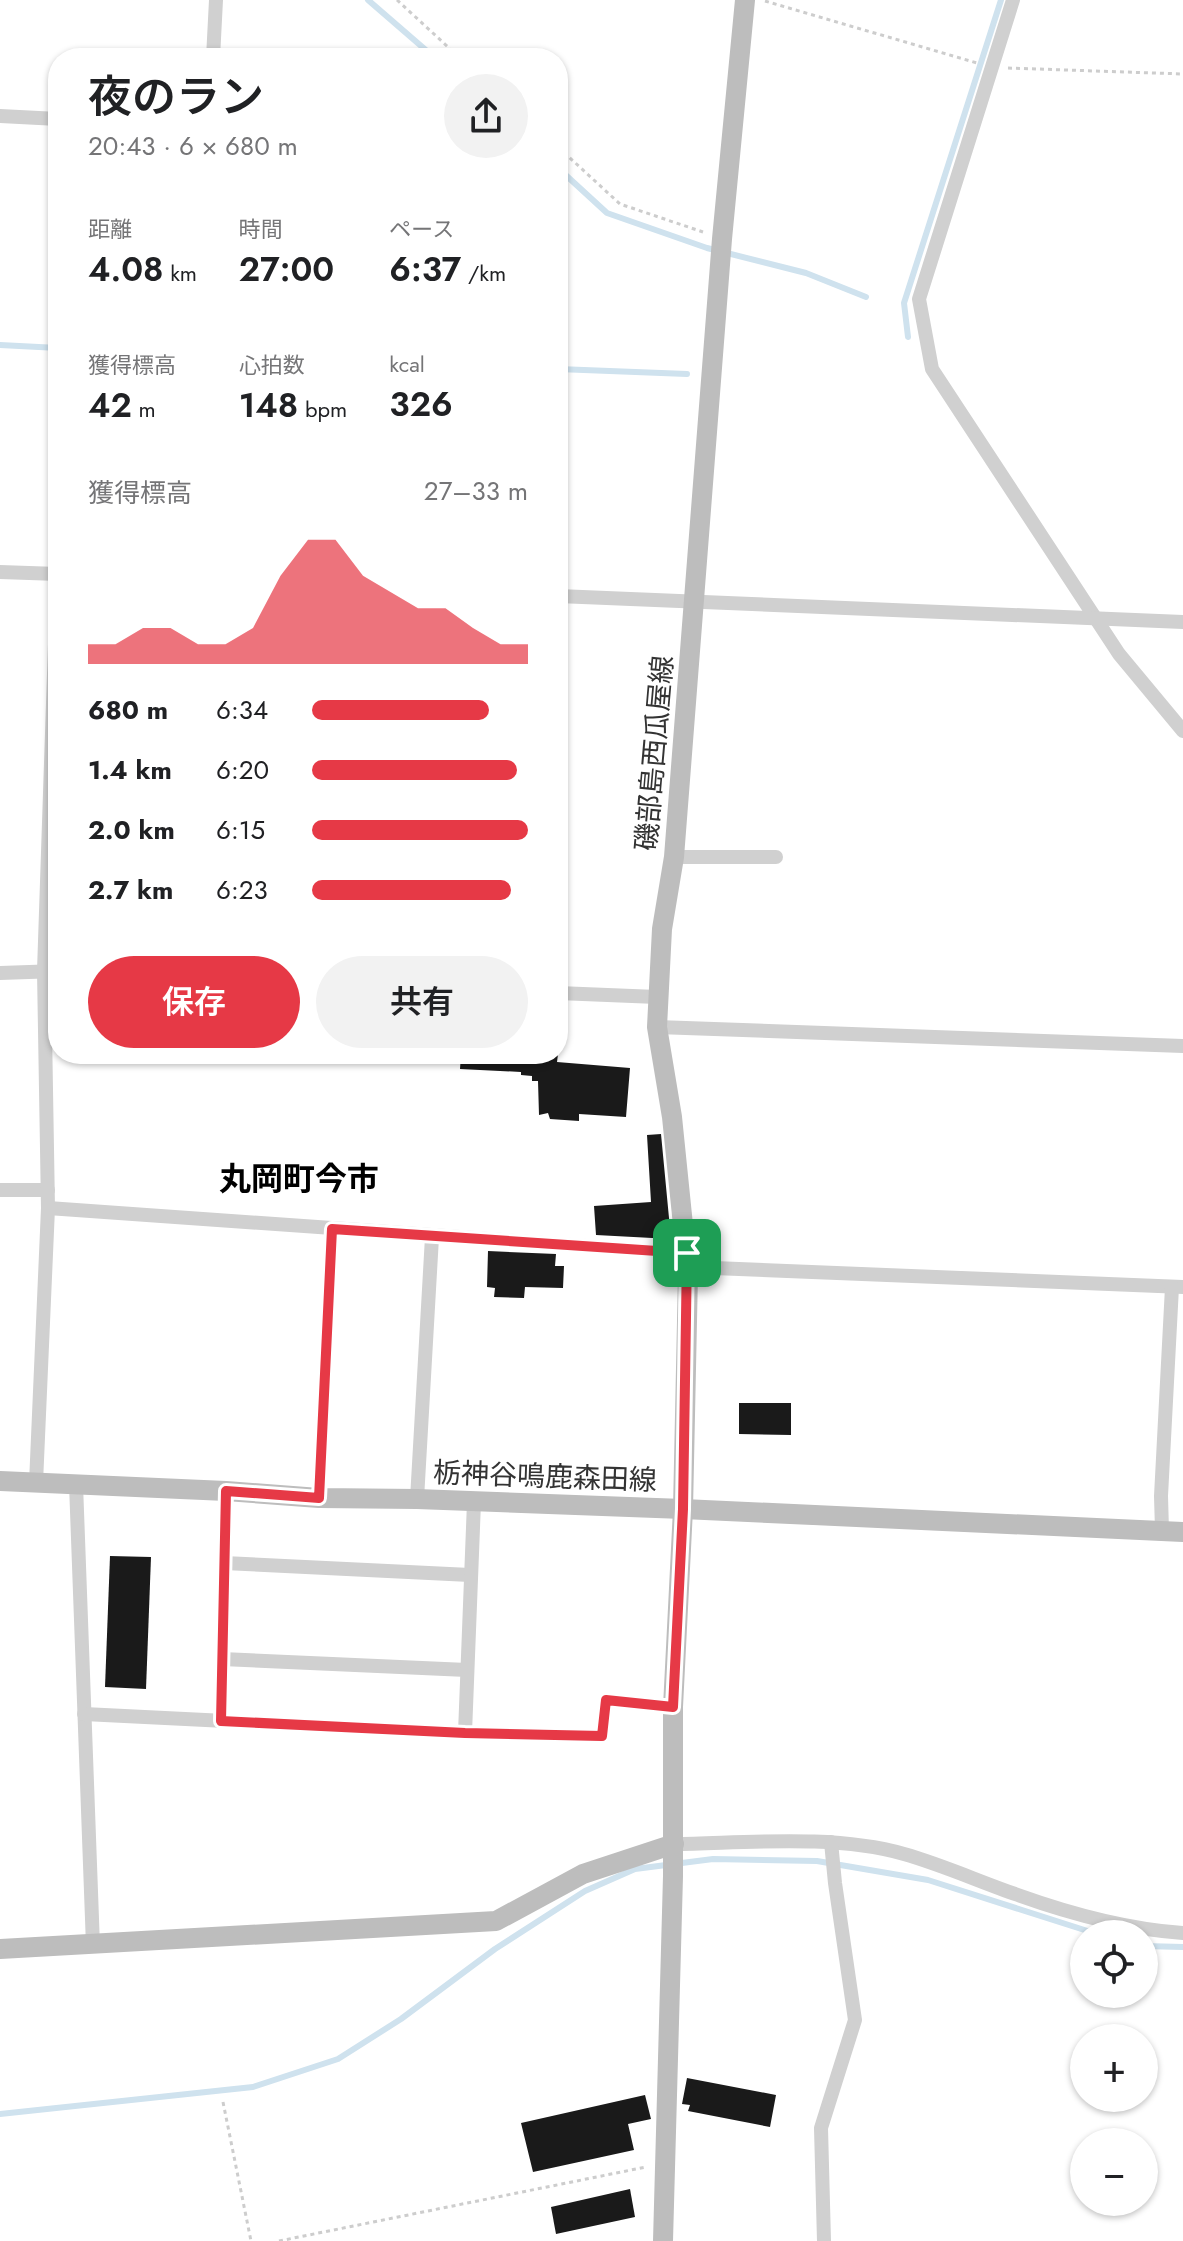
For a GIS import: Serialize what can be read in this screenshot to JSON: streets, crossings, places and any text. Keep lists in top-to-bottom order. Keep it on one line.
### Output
{"streets":{"main road":["磯部島西瓜屋線","栃神谷鳴鹿森田線"]},"crossings":[["磯部島西瓜屋線","栃神谷鳴鹿森田線"]],"districts":["丸岡町今市"],"page":{"heading":["夜のラン","20:43 · 6 × 680 m"],"stats":[["距離","4.08 km"],["時間","27:00"],["ペース","6:37 /km"],["獲得標高","42 m"],["心拍数","148 bpm"],["kcal","326"]],"chart":["獲得標高","27–33 m"],"list":[{"name":"680 m","note":"6:34"},{"name":"1.4 km","note":"6:20"},{"name":"2.0 km","note":"6:15"},{"name":"2.7 km","note":"6:23"}],"buttons":["保存","共有"],"map_buttons":["+","−"]}}
